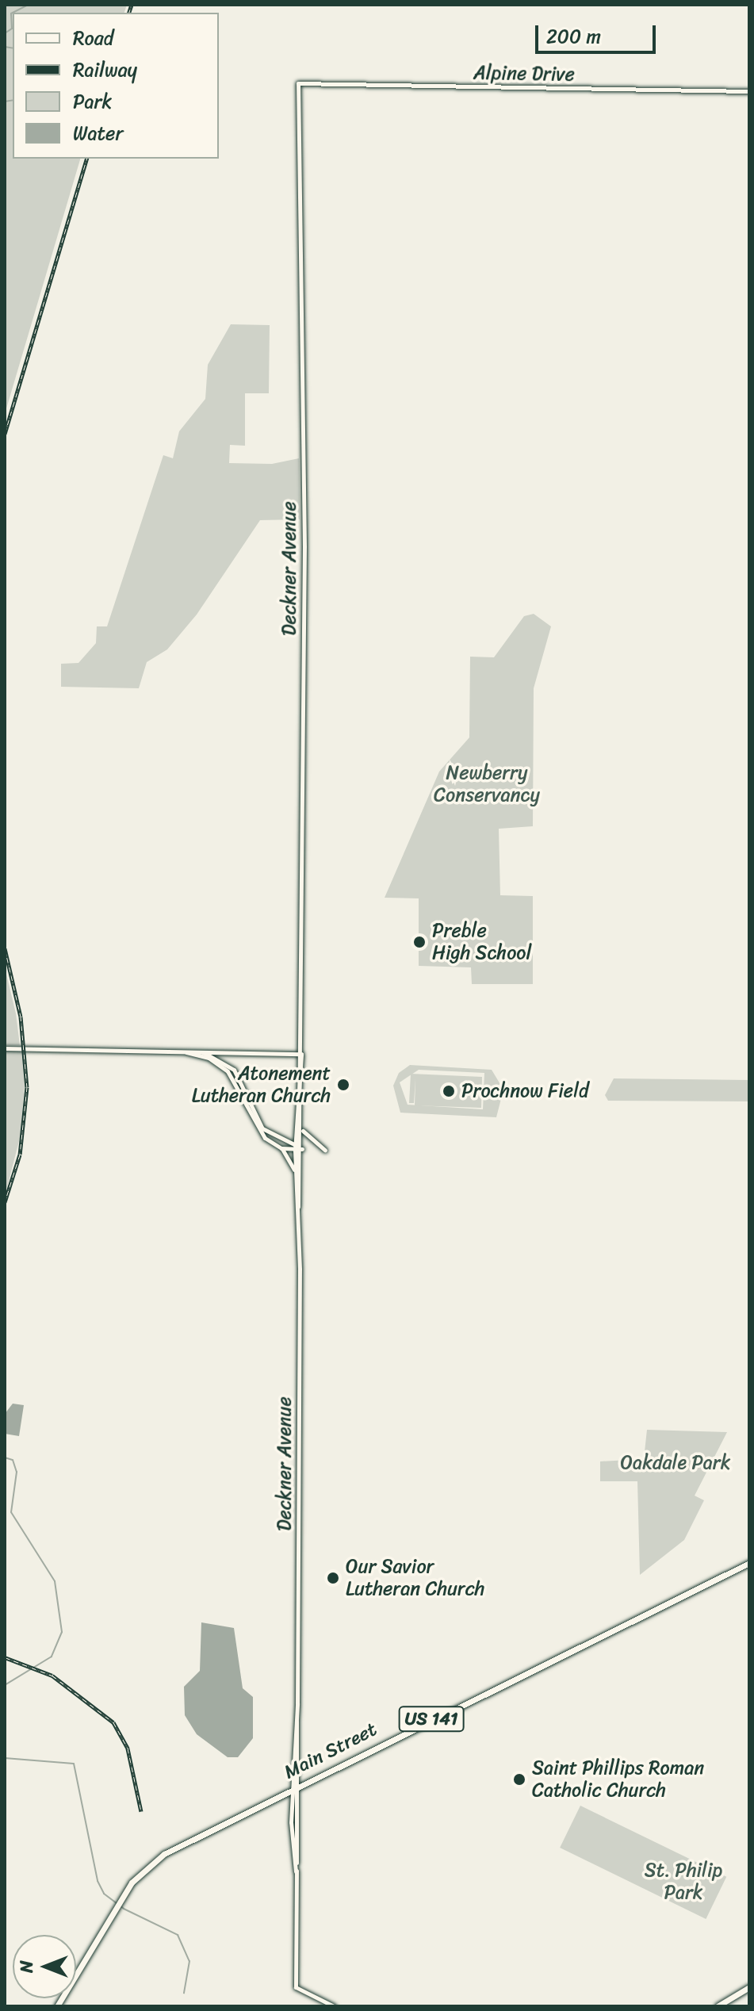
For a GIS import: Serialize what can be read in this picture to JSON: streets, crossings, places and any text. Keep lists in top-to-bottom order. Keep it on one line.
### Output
{"streets":{"main road":["US 141","Main Street"],"street":["Alpine Drive","Deckner Avenue"]},"crossings":[["Alpine Drive","Deckner Avenue"],["Deckner Avenue","Main Street"]],"parks":["Newberry Conservancy","Oakdale Park","St. Philip Park"],"places":["Preble High School","Atonement Lutheran Church","Prochnow Field","Our Savior Lutheran Church","Saint Phillips Roman Catholic Church"],"legend":["Road","Railway","Park","Water"],"scale_bar":"200 m","north":"left"}
